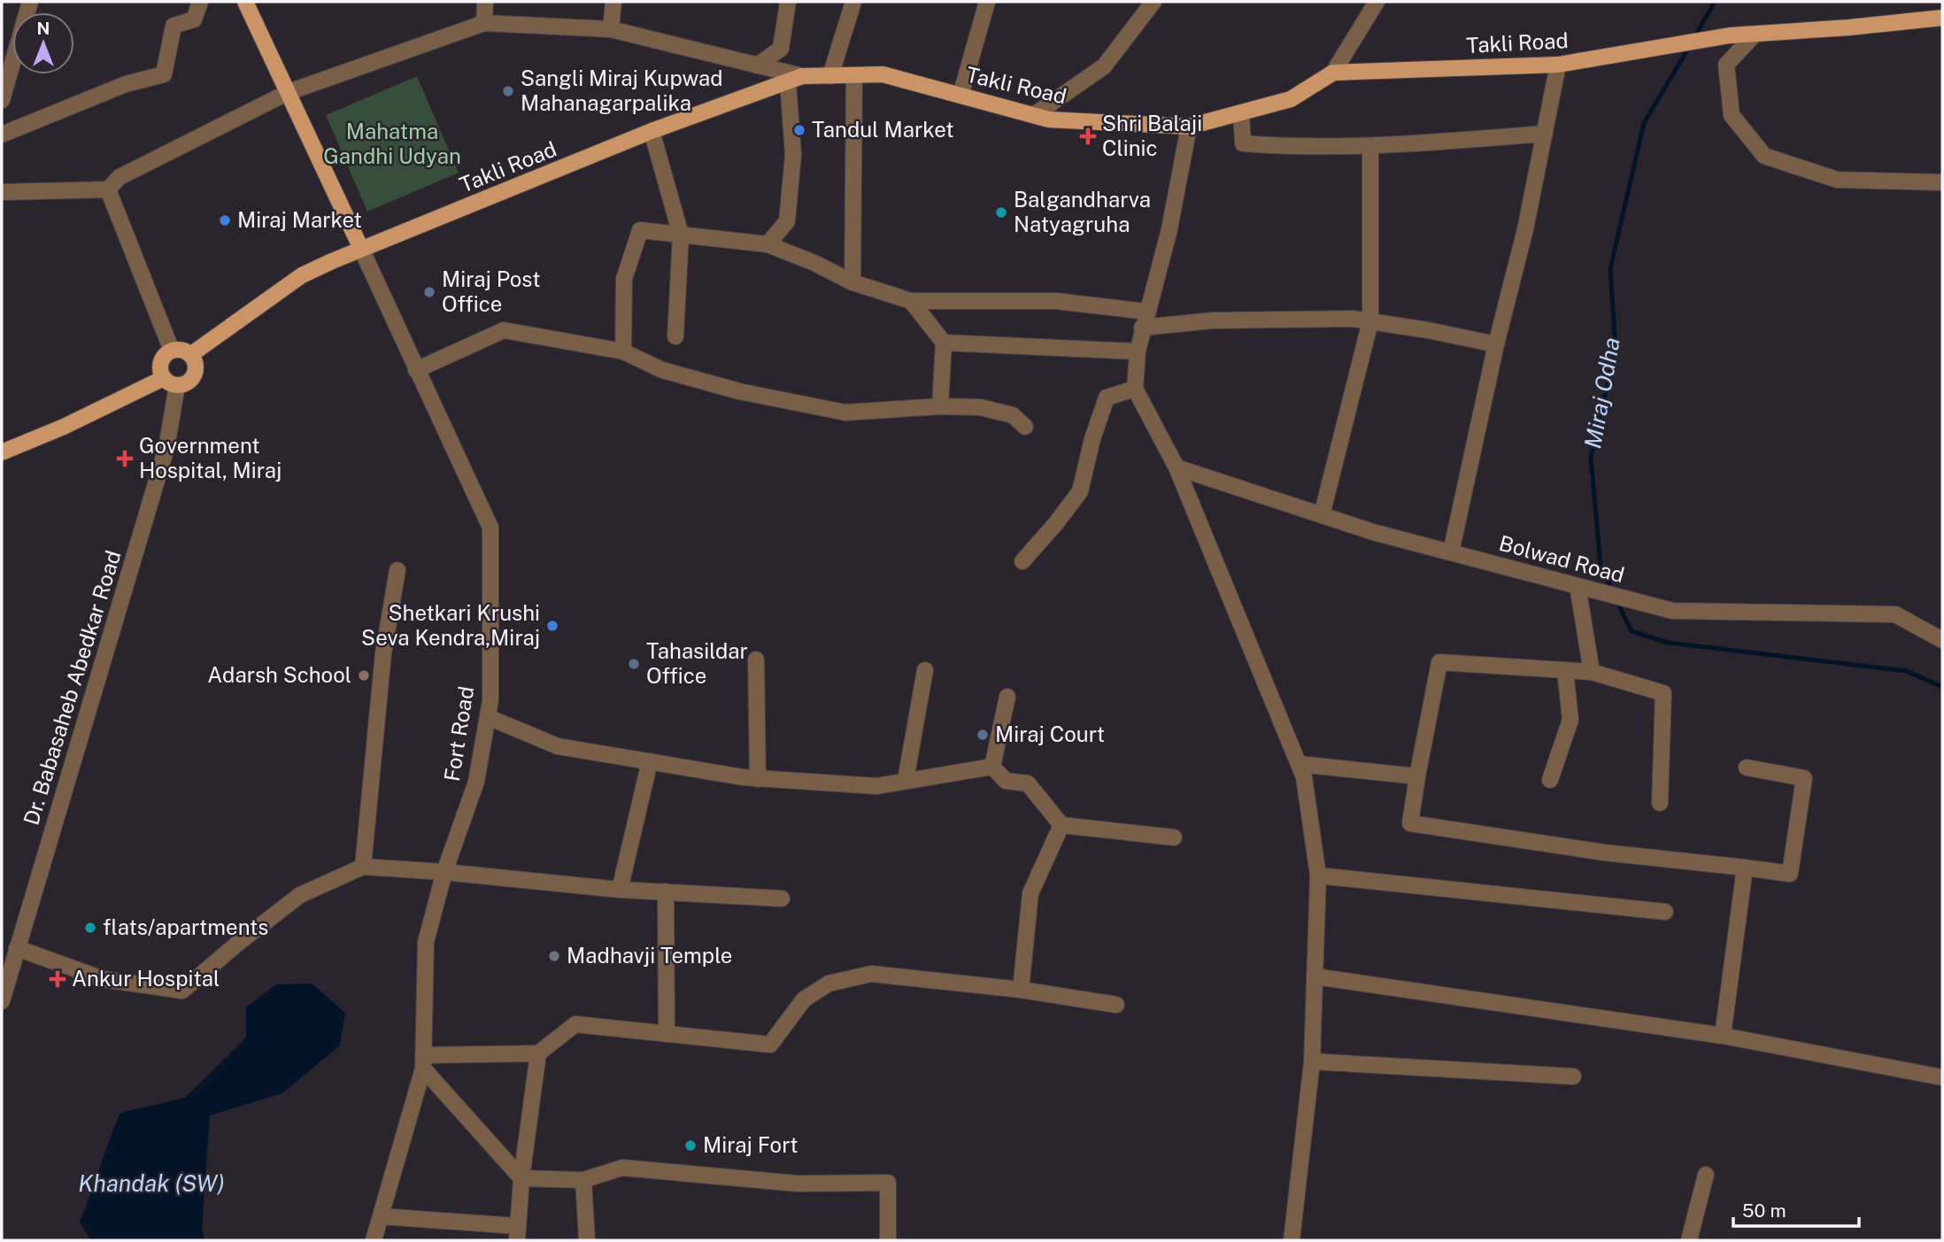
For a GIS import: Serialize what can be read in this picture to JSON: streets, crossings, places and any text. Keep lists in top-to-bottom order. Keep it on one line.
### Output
{"streets":{"main road":["Takli Road"],"street":["Bolwad Road","Dr. Babasaheb Abedkar Road","Fort Road"]},"crossings":[["Takli Road","Dr. Babasaheb Abedkar Road"],["Takli Road","Fort Road"]],"water":["Miraj Odha","Khandak (SW)"],"parks":["Mahatma Gandhi Udyan"],"places":{"other":["Sangli Miraj Kupwad Mahanagarpalika","Tandul Market","Balgandharva Natyagruha","Miraj Market","Miraj Post Office","Shetkari Krushi Seva Kendra,Miraj","Tahasildar Office","Adarsh School","Miraj Court","flats/apartments","Madhavji Temple","Miraj Fort"],"health":["Shri Balaji Clinic","Government Hospital, Miraj","Ankur Hospital"]},"scale_bar":"50 m","north":"top"}
